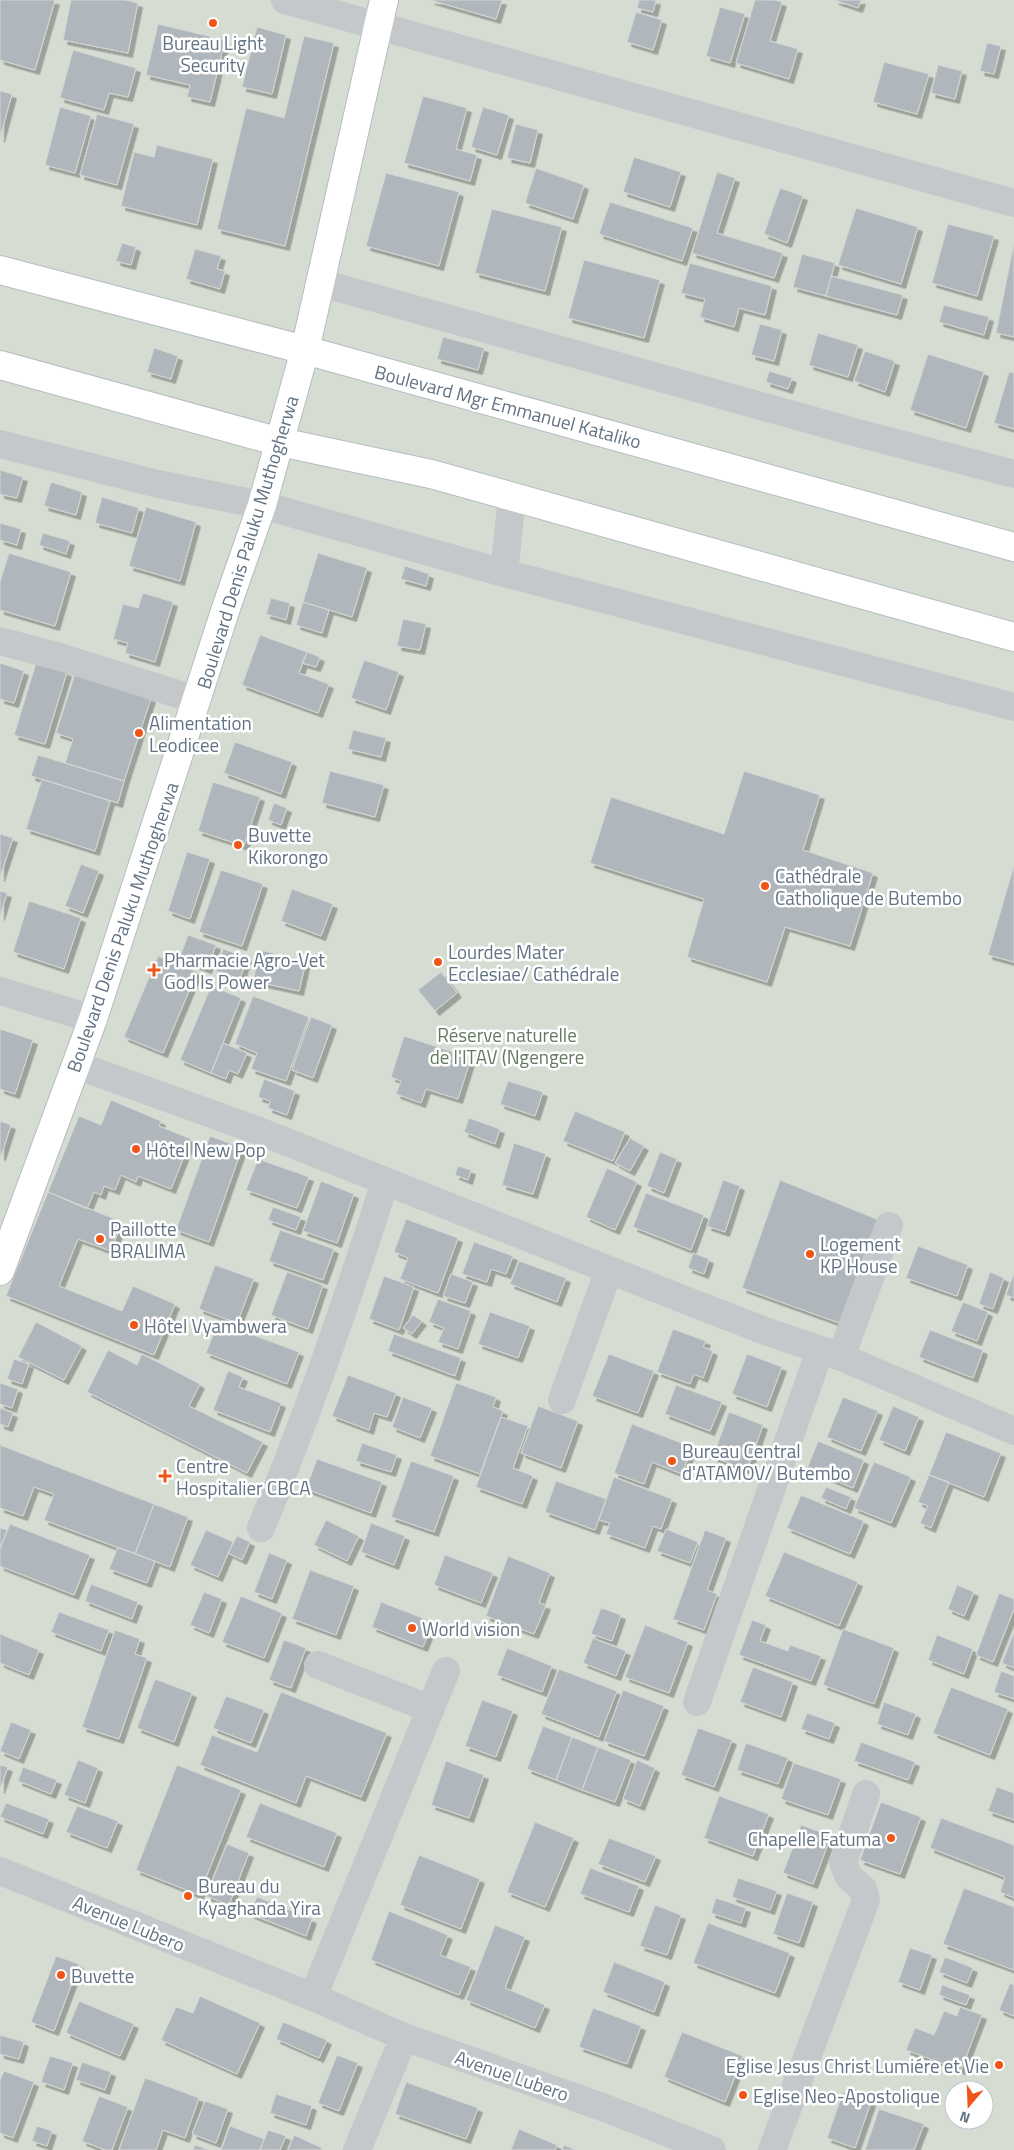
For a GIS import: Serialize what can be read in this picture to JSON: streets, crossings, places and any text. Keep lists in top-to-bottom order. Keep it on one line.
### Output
{"streets":{"street":["Boulevard Mgr Emmanuel Kataliko","Boulevard Denis Paluku Muthogherwa","Avenue Lubero"]},"crossings":[["Boulevard Mgr Emmanuel Kataliko","Boulevard Denis Paluku Muthogherwa"]],"parks":["Réserve naturelle de l'ITAV (Ngengere"],"places":{"other":["Bureau Light Security","Alimentation Leodicee","Buvette Kikorongo","Cathédrale Catholique de Butembo","Lourdes Mater Ecclesiae/ Cathédrale","Hôtel New Pop","Paillotte BRALIMA","Logement KP House","Hôtel Vyambwera","Bureau Central d'ATAMOV/ Butembo","World vision","Chapelle Fatuma","Bureau du Kyaghanda Yira","Buvette","Eglise Jesus Christ Lumiére et Vie","Eglise Neo-Apostolique"],"health":["Pharmacie Agro-Vet God Is Power","Centre Hospitalier CBCA"]},"north":"bottom"}
